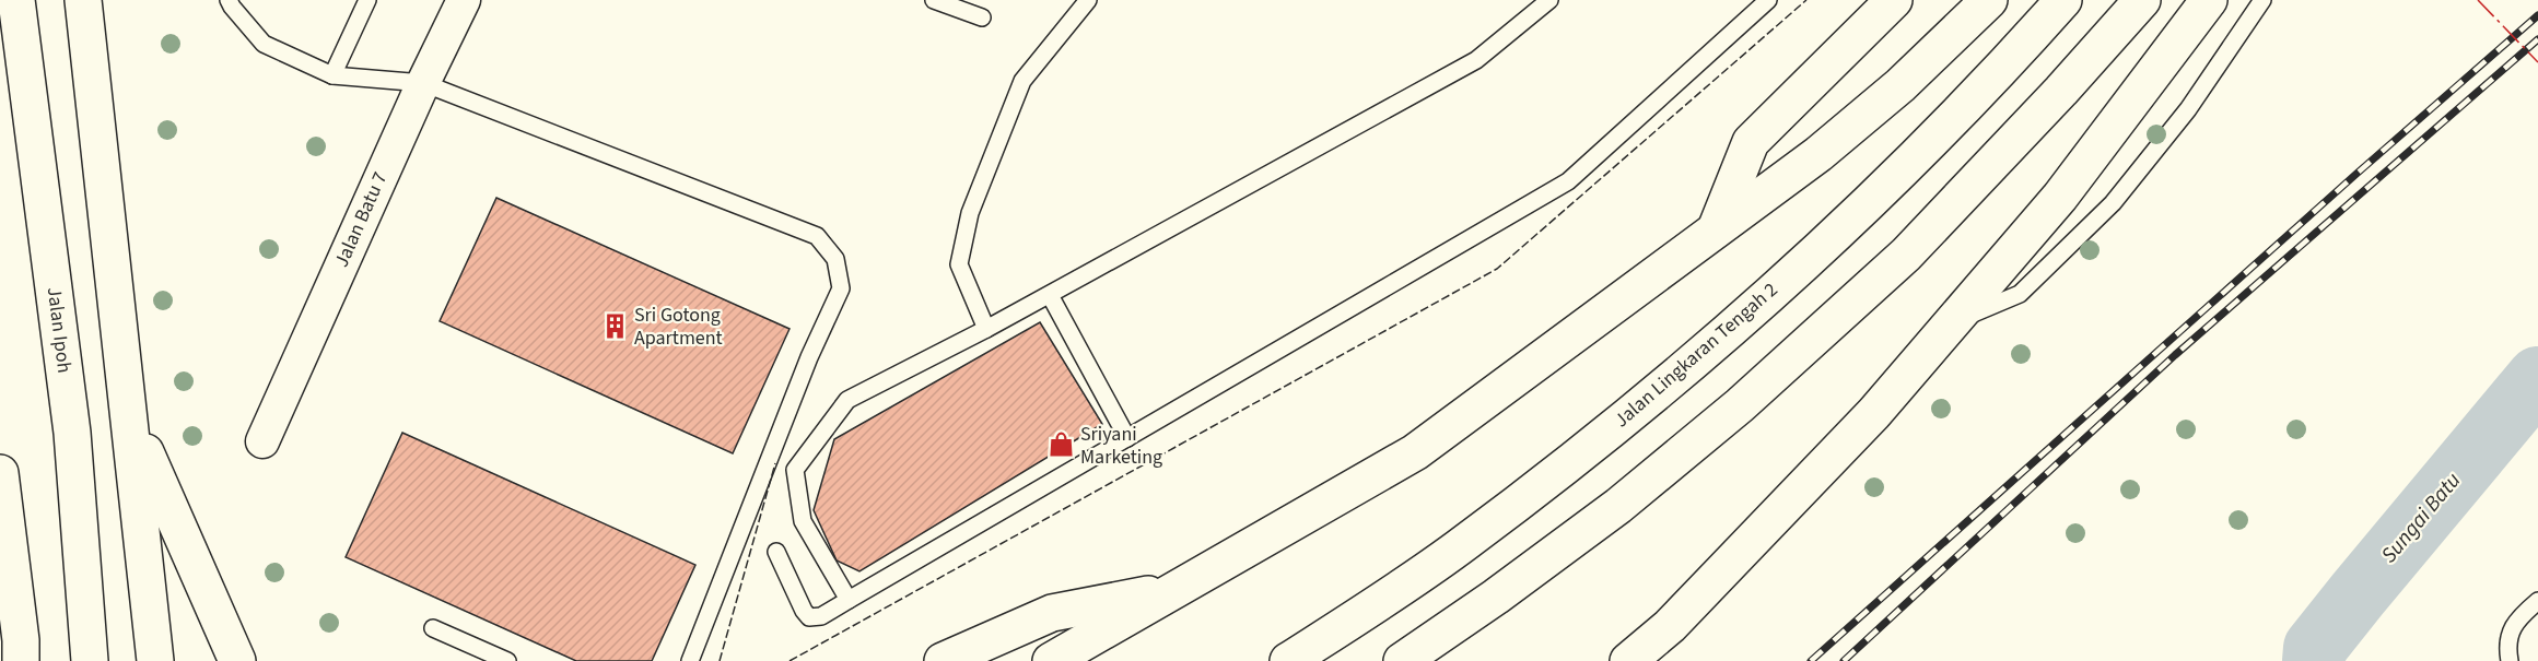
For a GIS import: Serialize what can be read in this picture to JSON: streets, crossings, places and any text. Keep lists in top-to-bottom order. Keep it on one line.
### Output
{"streets":{"main road":["Jalan Ipoh","Jalan Lingkaran Tengah 2"],"street":["Jalan Batu 7"]},"water":["Sungai Batu"],"places":{"building":["Sri Gotong Apartment"],"shop":["Sriyani Marketing"]}}
